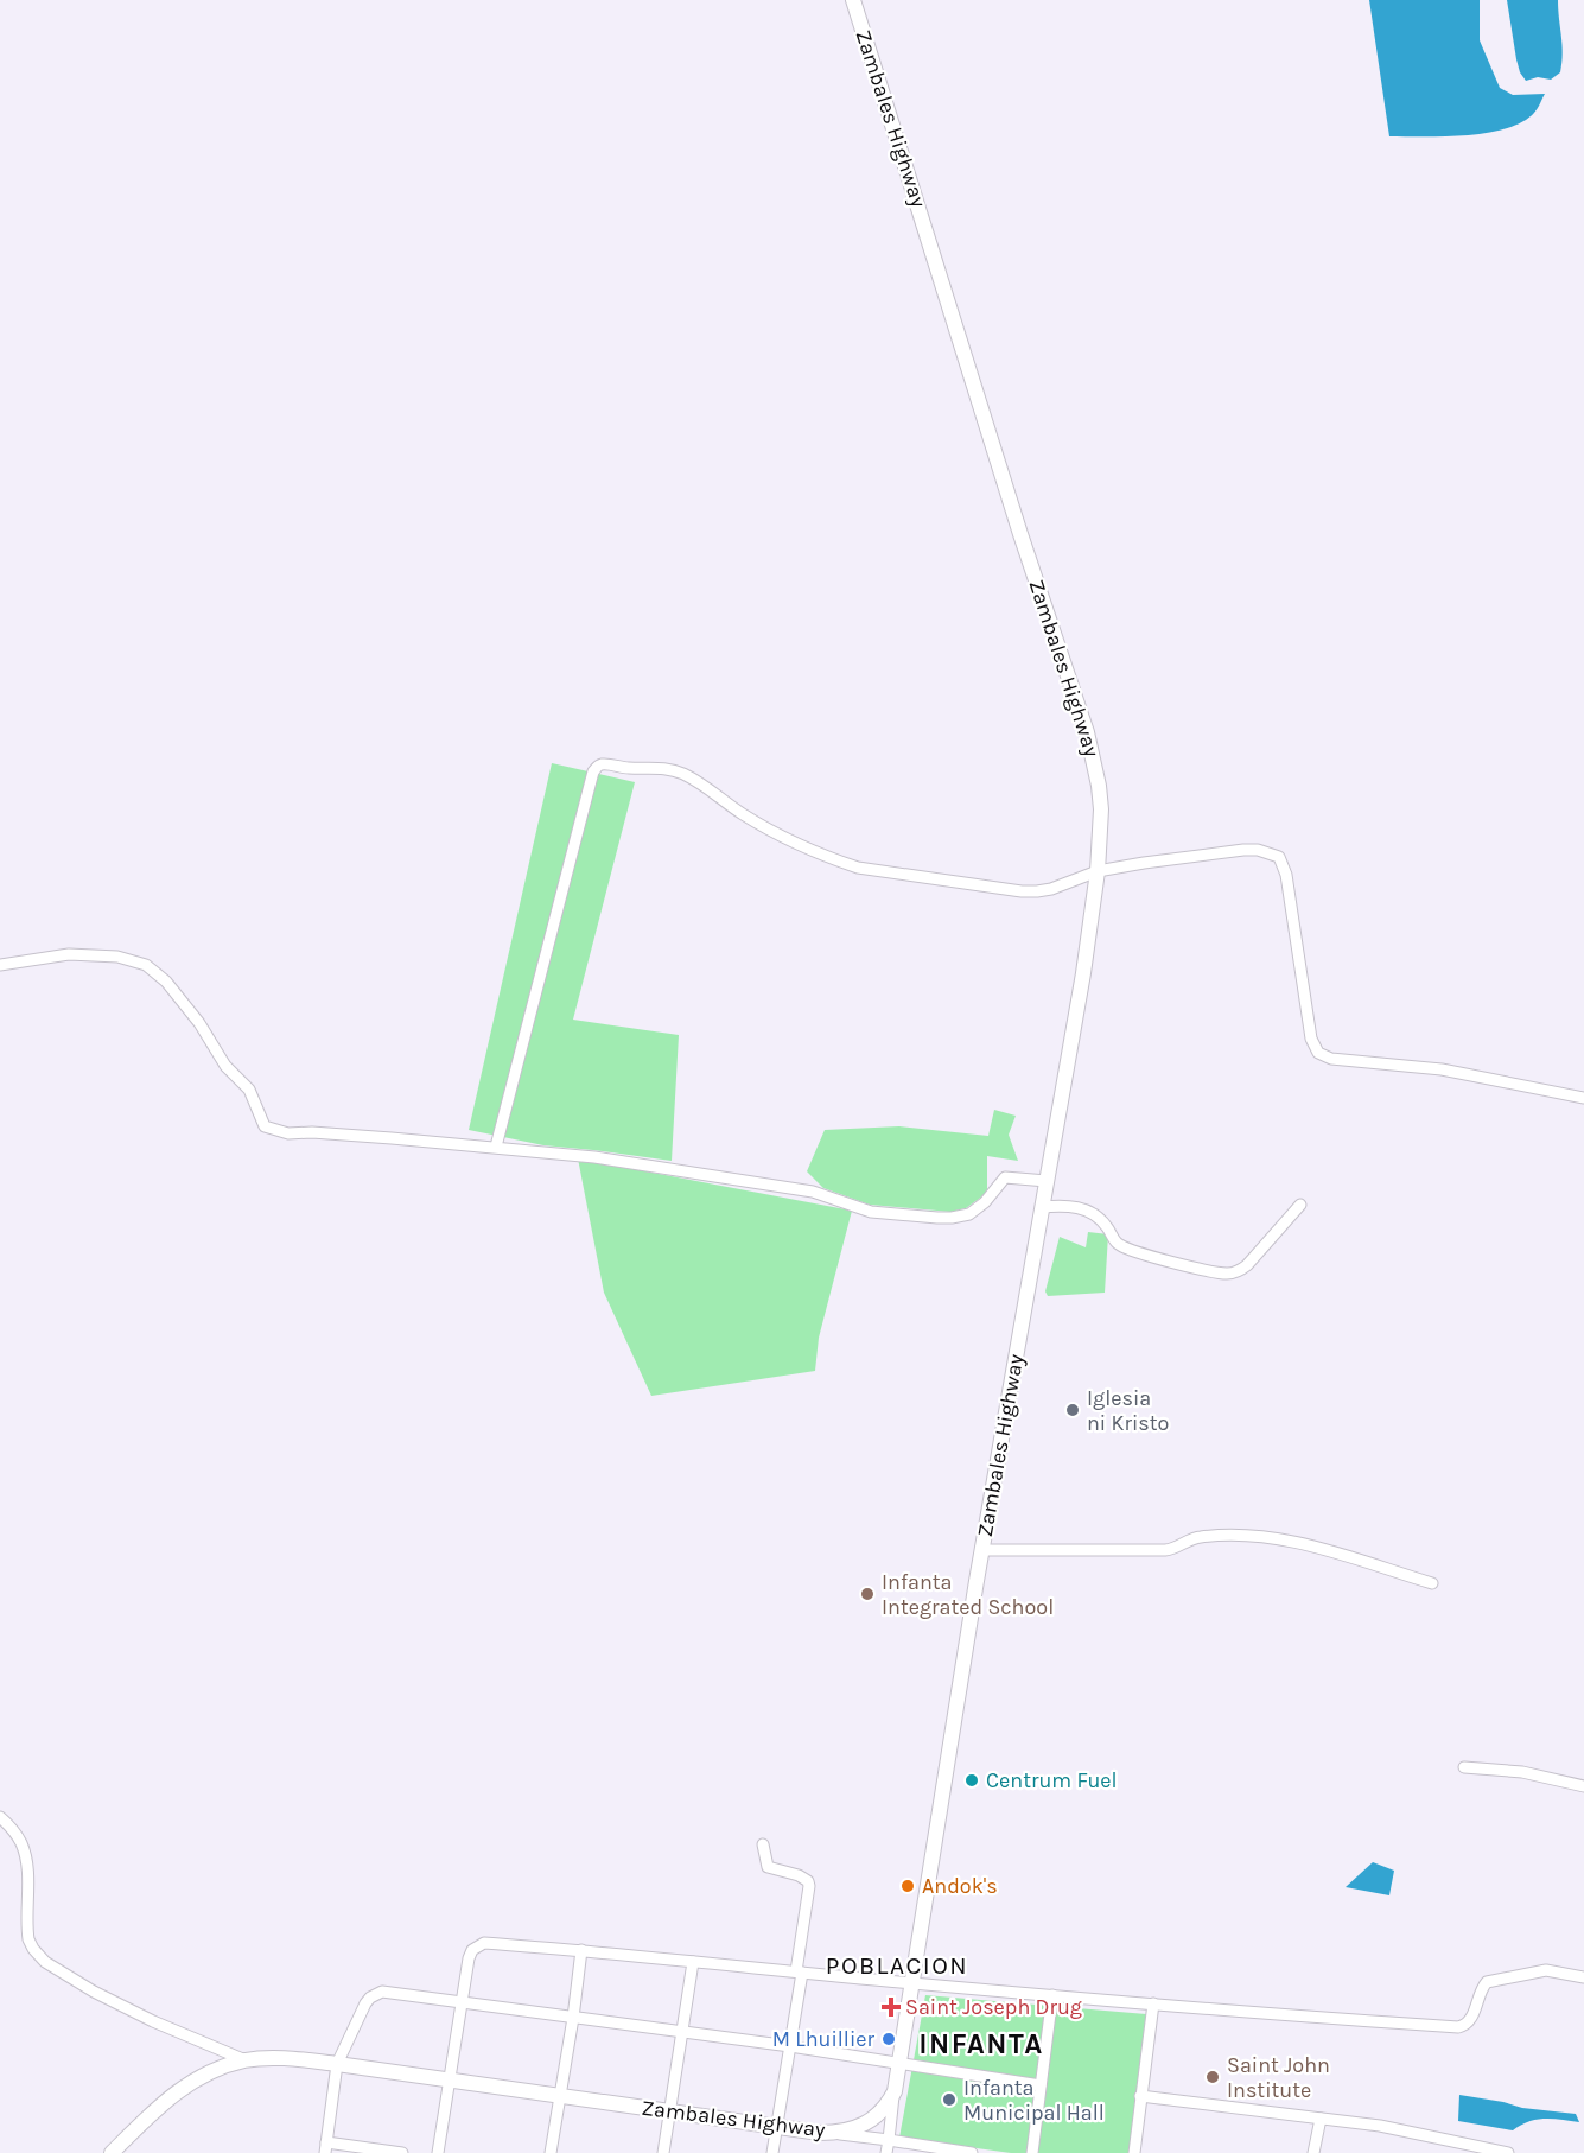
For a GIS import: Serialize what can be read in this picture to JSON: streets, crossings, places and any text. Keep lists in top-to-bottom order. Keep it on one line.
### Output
{"streets":{"main road":["Zambales Highway"]},"districts":["POBLACION","INFANTA"],"places":{"other":["Iglesia ni Kristo","Infanta Integrated School","Centrum Fuel","Andok's","M Lhuillier","Saint John Institute","Infanta Municipal Hall"],"health":["Saint Joseph Drug"]}}
